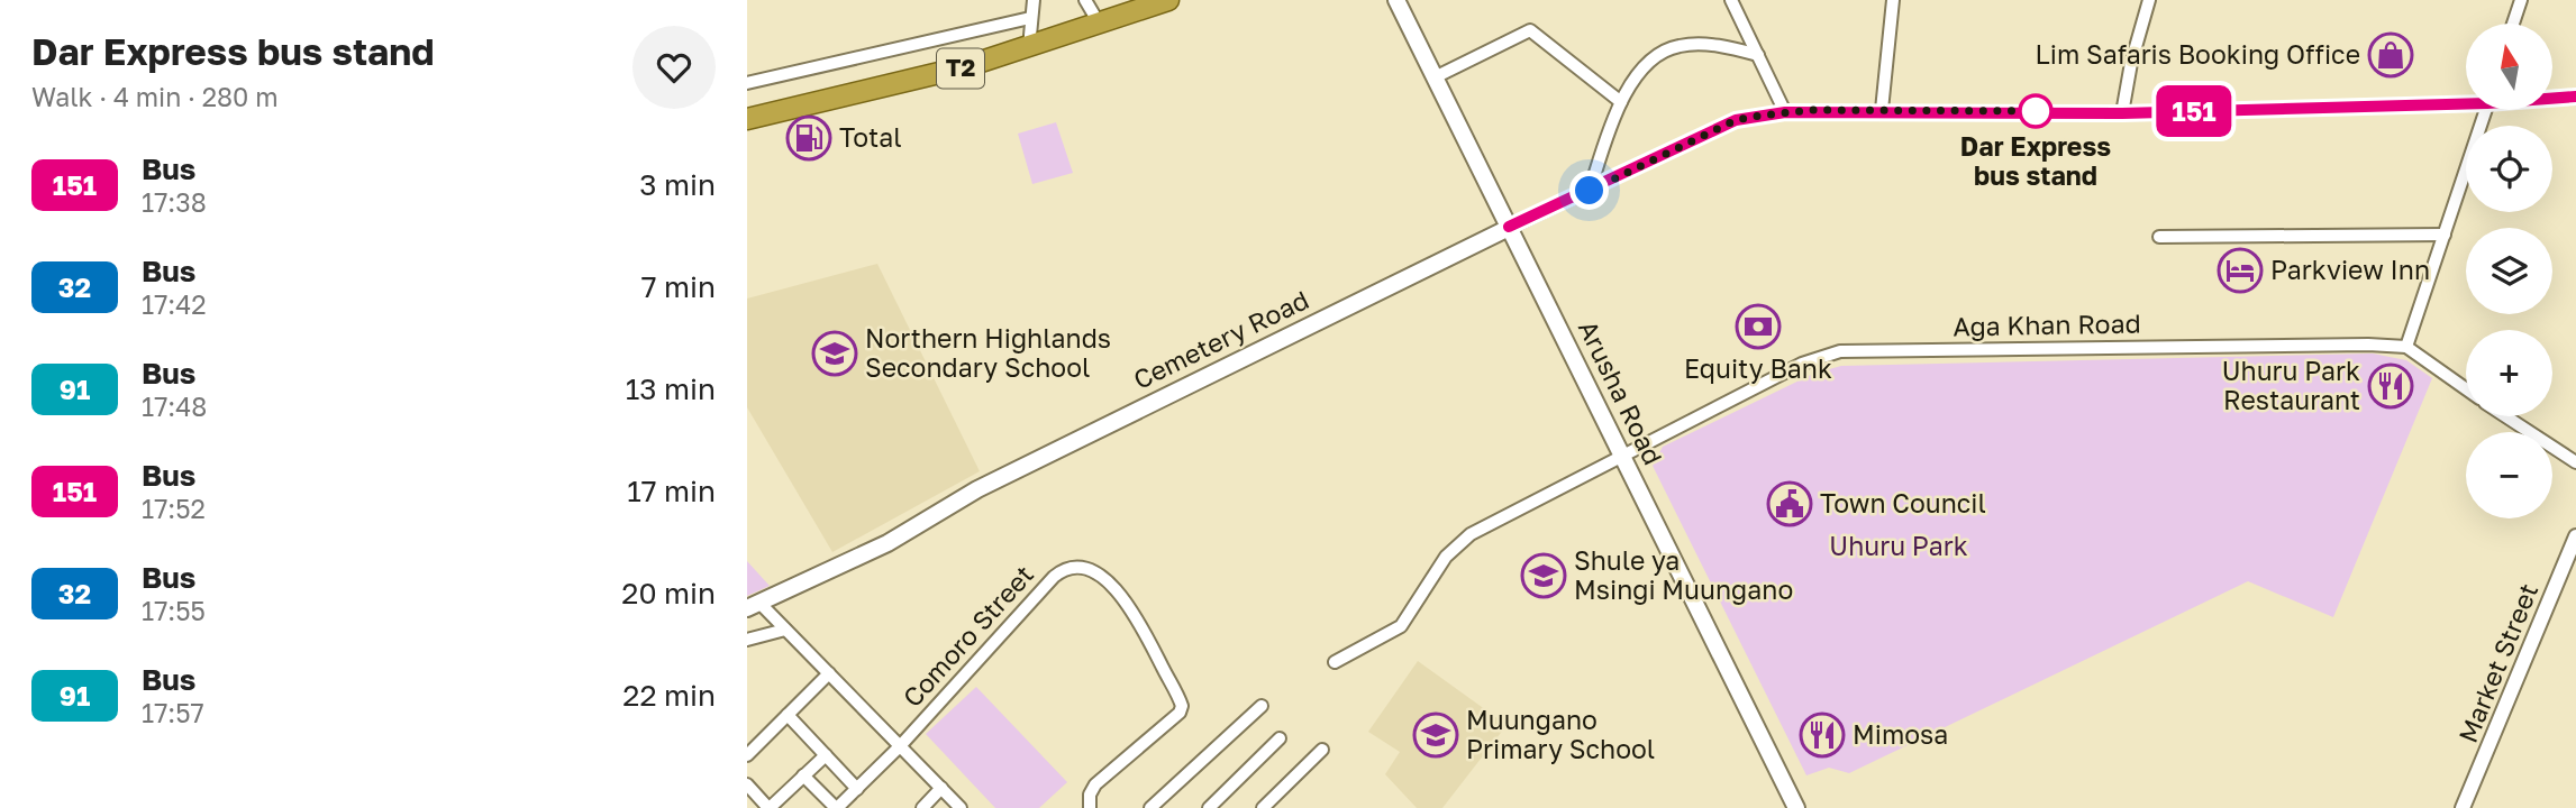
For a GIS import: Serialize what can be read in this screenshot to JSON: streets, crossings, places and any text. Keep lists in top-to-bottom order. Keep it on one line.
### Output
{"streets":{"highway":["T2"],"main road":["Cemetery Road","Arusha Road"],"street":["Aga Khan Road","Comoro Street","Market Street"]},"crossings":[["Aga Khan Road","Arusha Road"],["Cemetery Road","Arusha Road"]],"parks":["Uhuru Park"],"places":{"shop":["Lim Safaris Booking Office"],"other":["Dar Express bus stand"],"fuel station":["Total"],"hotel":["Parkview Inn"],"bank":["Equity Bank"],"school or university":["Northern Highlands Secondary School","Shule ya Msingi Muungano","Muungano Primary School"],"restaurant":["Uhuru Park Restaurant","Mimosa"],"public building":["Town Council"]},"lines":["bus line 151"],"north":"top","page":{"heading":["Dar Express bus stand","Walk · 4 min · 280 m"],"on_map":"151","map_buttons":["+","−"],"list":[{"mark":"151","name":"Bus","note":"17:38","value":"3 min"},{"mark":"32","name":"Bus","note":"17:42","value":"7 min"},{"mark":"91","name":"Bus","note":"17:48","value":"13 min"},{"mark":"151","name":"Bus","note":"17:52","value":"17 min"},{"mark":"32","name":"Bus","note":"17:55","value":"20 min"},{"mark":"91","name":"Bus","note":"17:57","value":"22 min"}]}}
